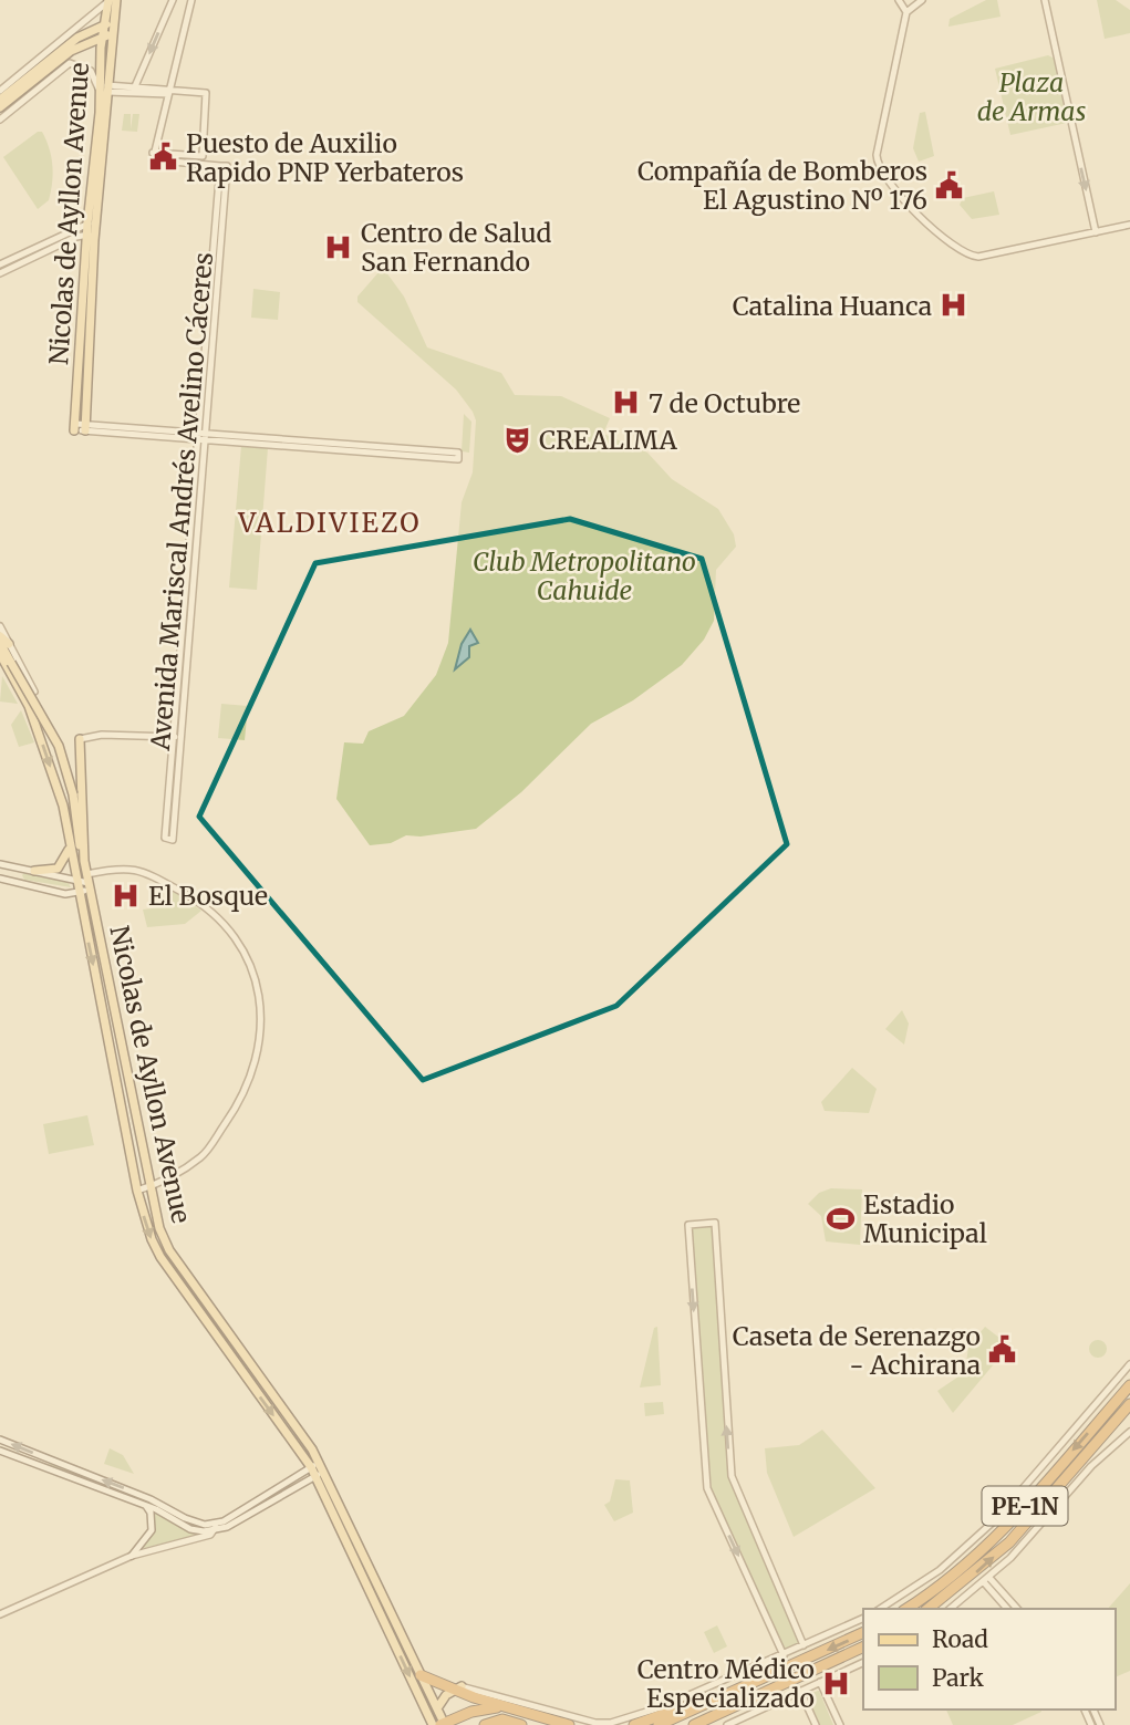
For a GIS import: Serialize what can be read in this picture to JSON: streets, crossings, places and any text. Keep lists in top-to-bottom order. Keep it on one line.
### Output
{"streets":{"highway":["PE-1N"],"main road":["Nicolas de Ayllon Avenue"],"street":["Avenida Mariscal Andrés Avelino Cáceres"]},"districts":["VALDIVIEZO"],"parks":["Plaza de Armas","Club Metropolitano Cahuide"],"places":{"public building":["Puesto de Auxilio Rapido PNP Yerbateros","Compañía de Bomberos El Agustino Nº 176","Caseta de Serenazgo - Achirana"],"hospital":["Centro de Salud San Fernando","Catalina Huanca","7 de Octubre","El Bosque","Centro Médico Especializado"],"theatre":["CREALIMA"],"sports":["Estadio Municipal"]},"legend":["Road","Park"]}
